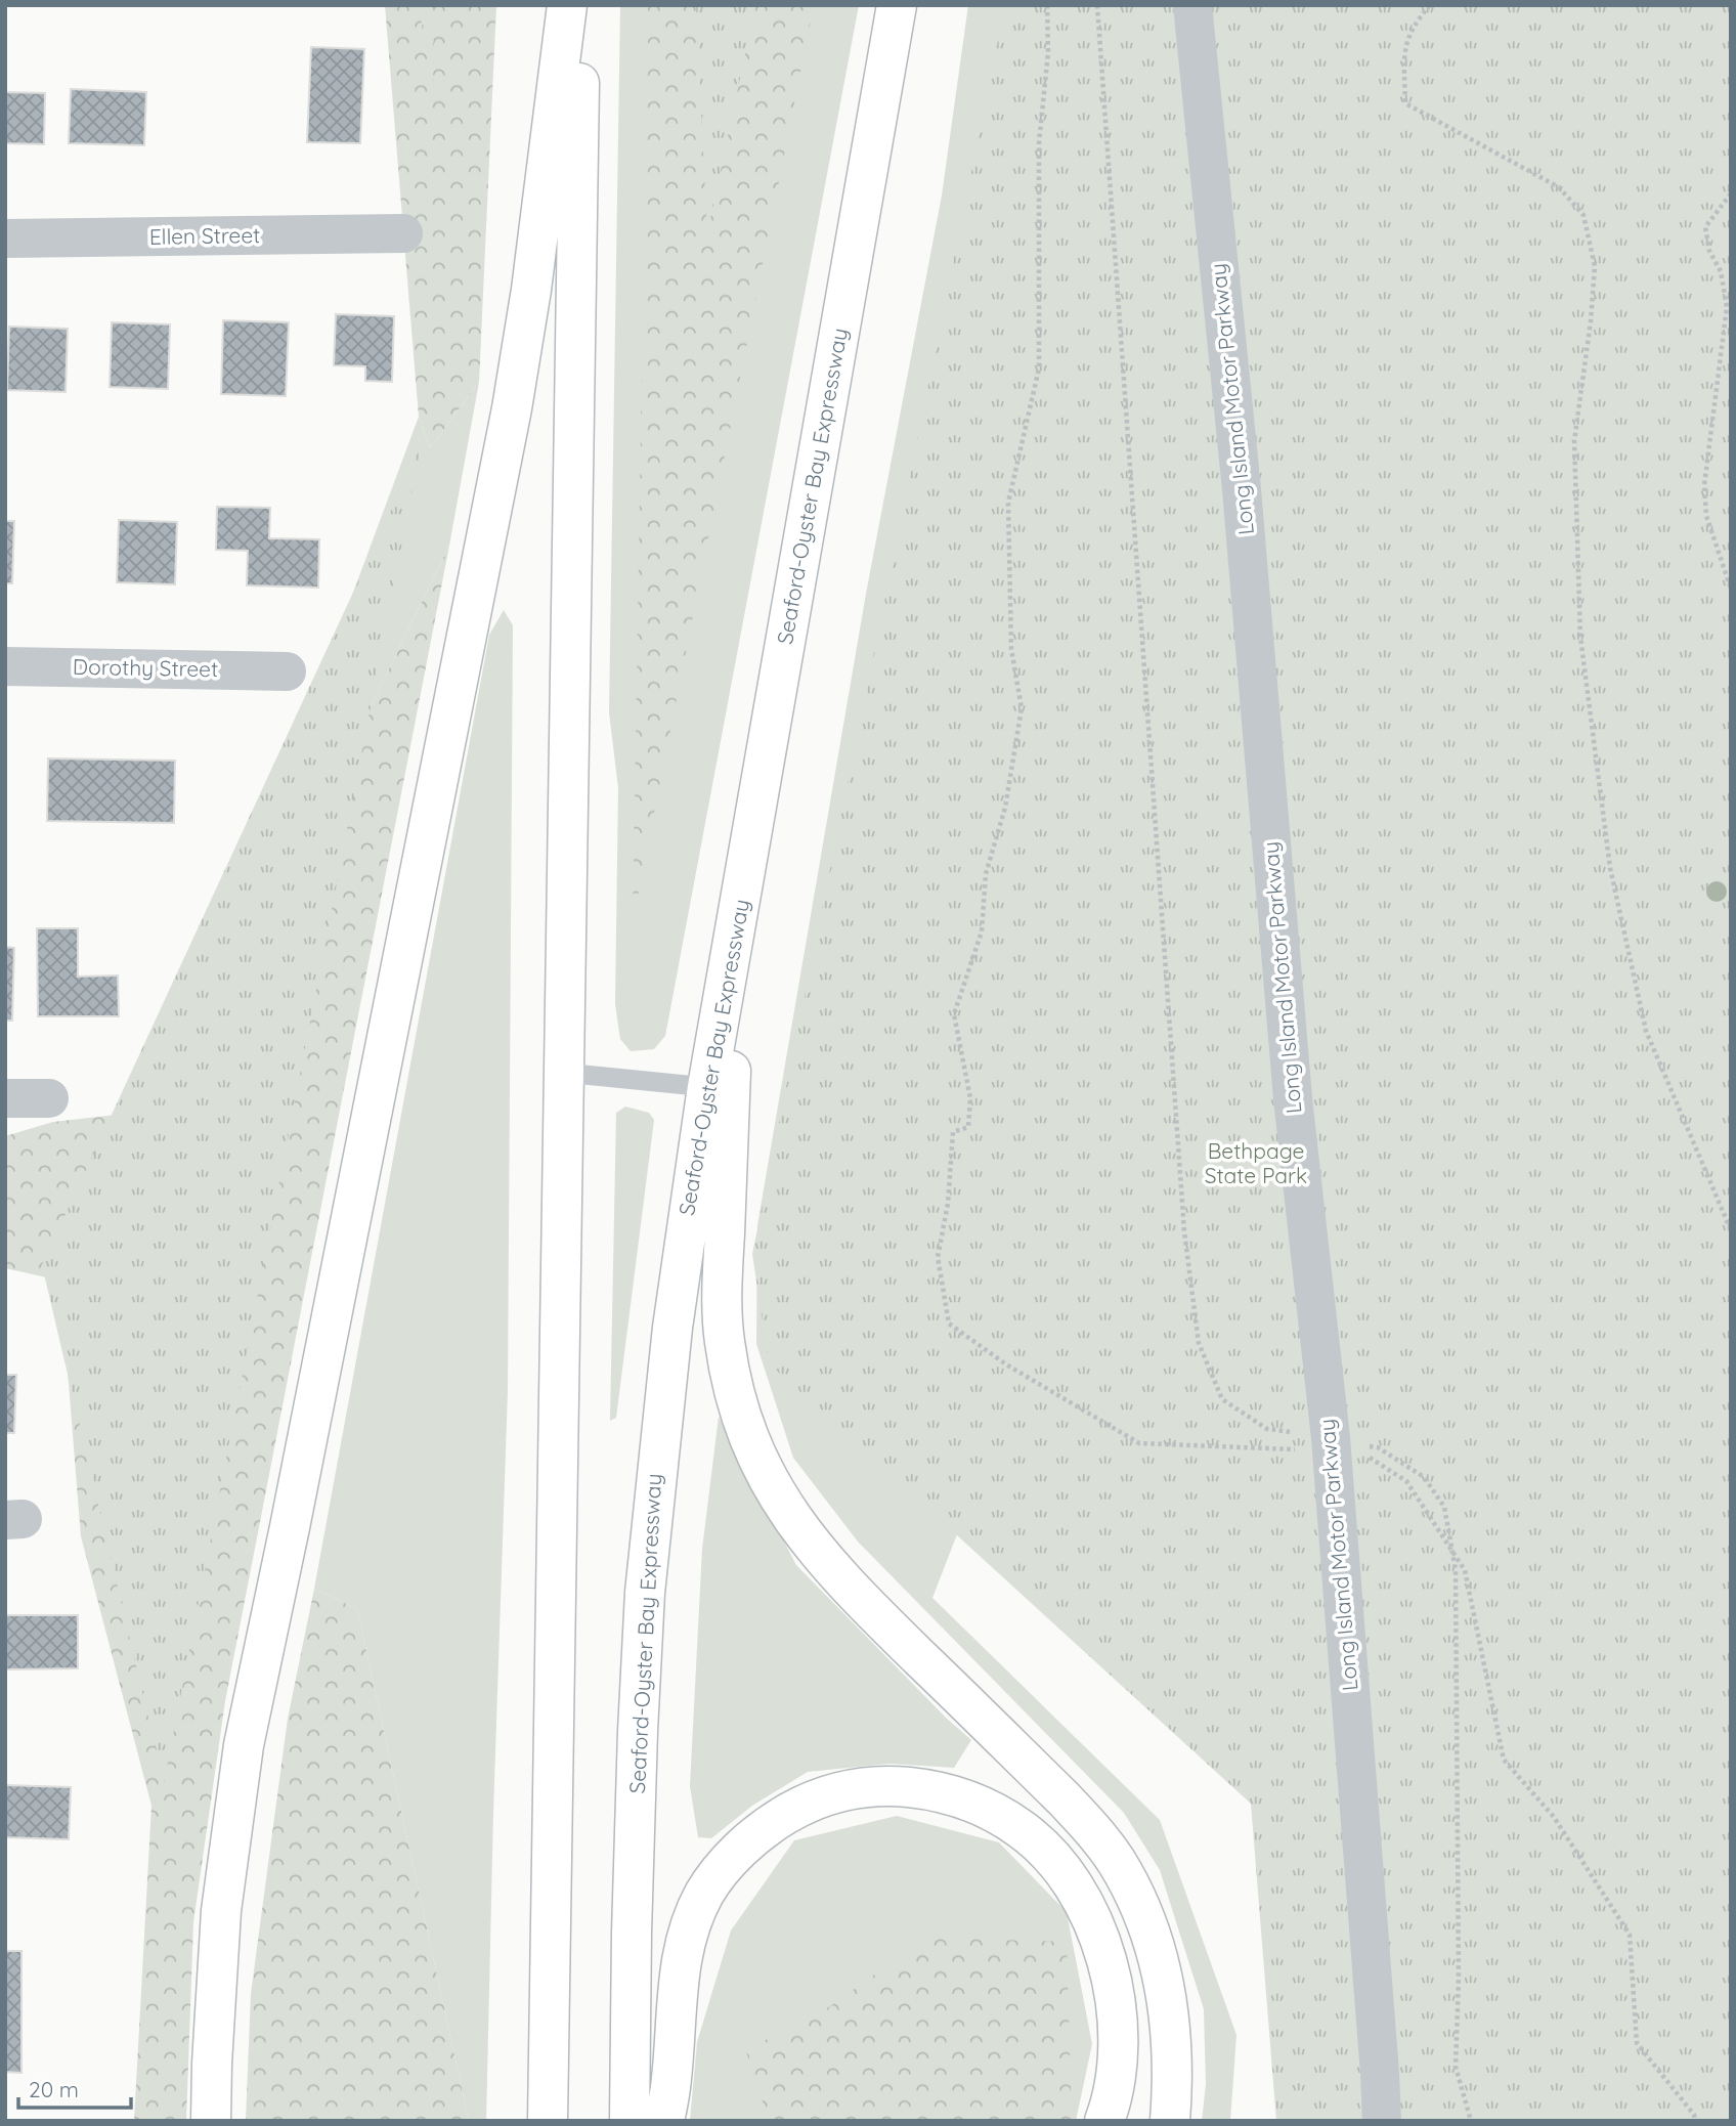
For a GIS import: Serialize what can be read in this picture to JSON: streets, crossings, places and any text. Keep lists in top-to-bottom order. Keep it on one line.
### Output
{"streets":{"highway":["Seaford-Oyster Bay Expressway"],"street":["Ellen Street","Long Island Motor Parkway","Dorothy Street"]},"parks":["Bethpage State Park"],"scale_bar":"20 m"}
